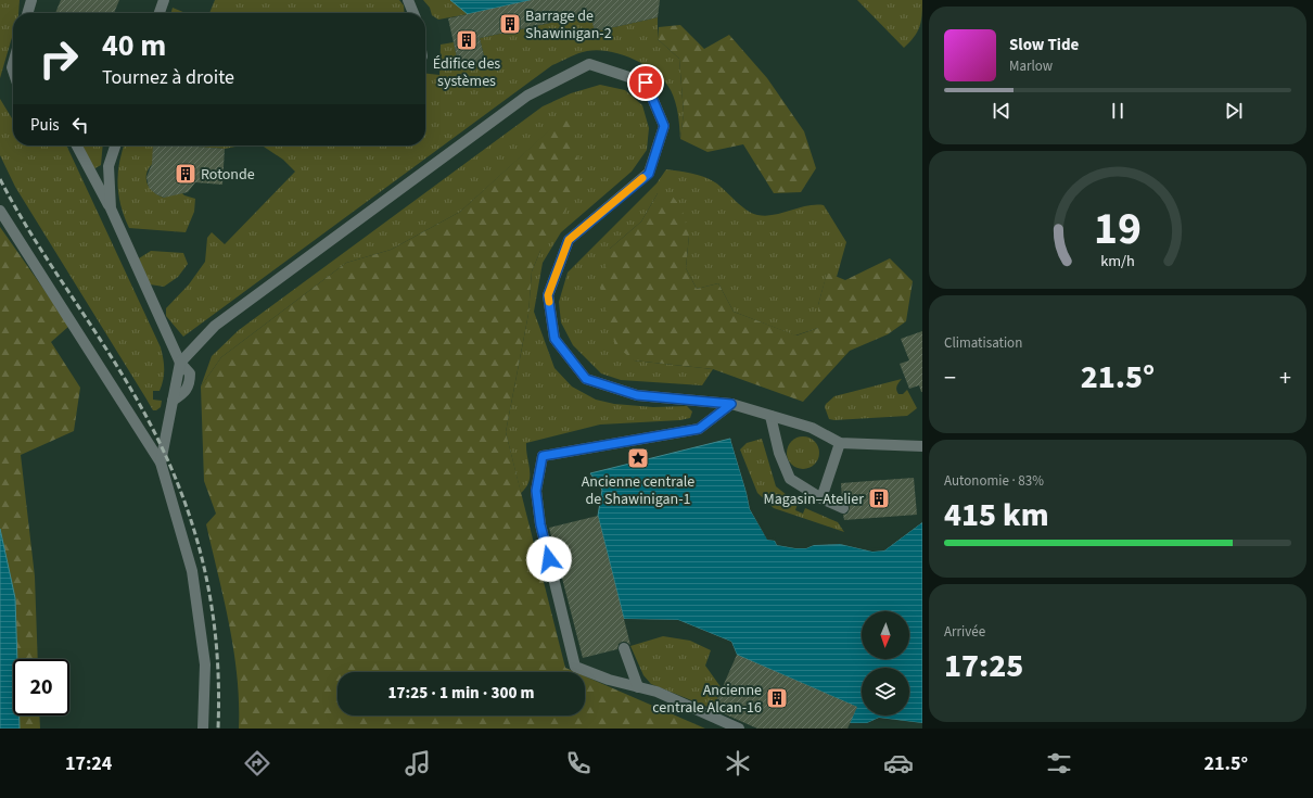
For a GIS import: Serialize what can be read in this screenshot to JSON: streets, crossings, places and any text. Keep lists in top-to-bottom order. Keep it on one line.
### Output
{"places":{"building":["Barrage de Shawinigan-2","Édifice des systèmes","Rotonde","Magasin–Atelier","Ancienne centrale Alcan-16"],"place":["Ancienne centrale de Shawinigan-1"]},"north":"bottom","page":{"turn":["40 m","Tournez à droite"],"song":["Slow Tide","Marlow"],"then":"Puis","tile":["Climatisation",["Autonomie · 83%","415 km"],["Arrivée","17:25"]],"heat":["−","21.5°","+"],"limit":"20","trip":"17:25 · 1 min · 300 m","tabs":["17:24","21.5°"],"gauge":["19","km/h"]}}
